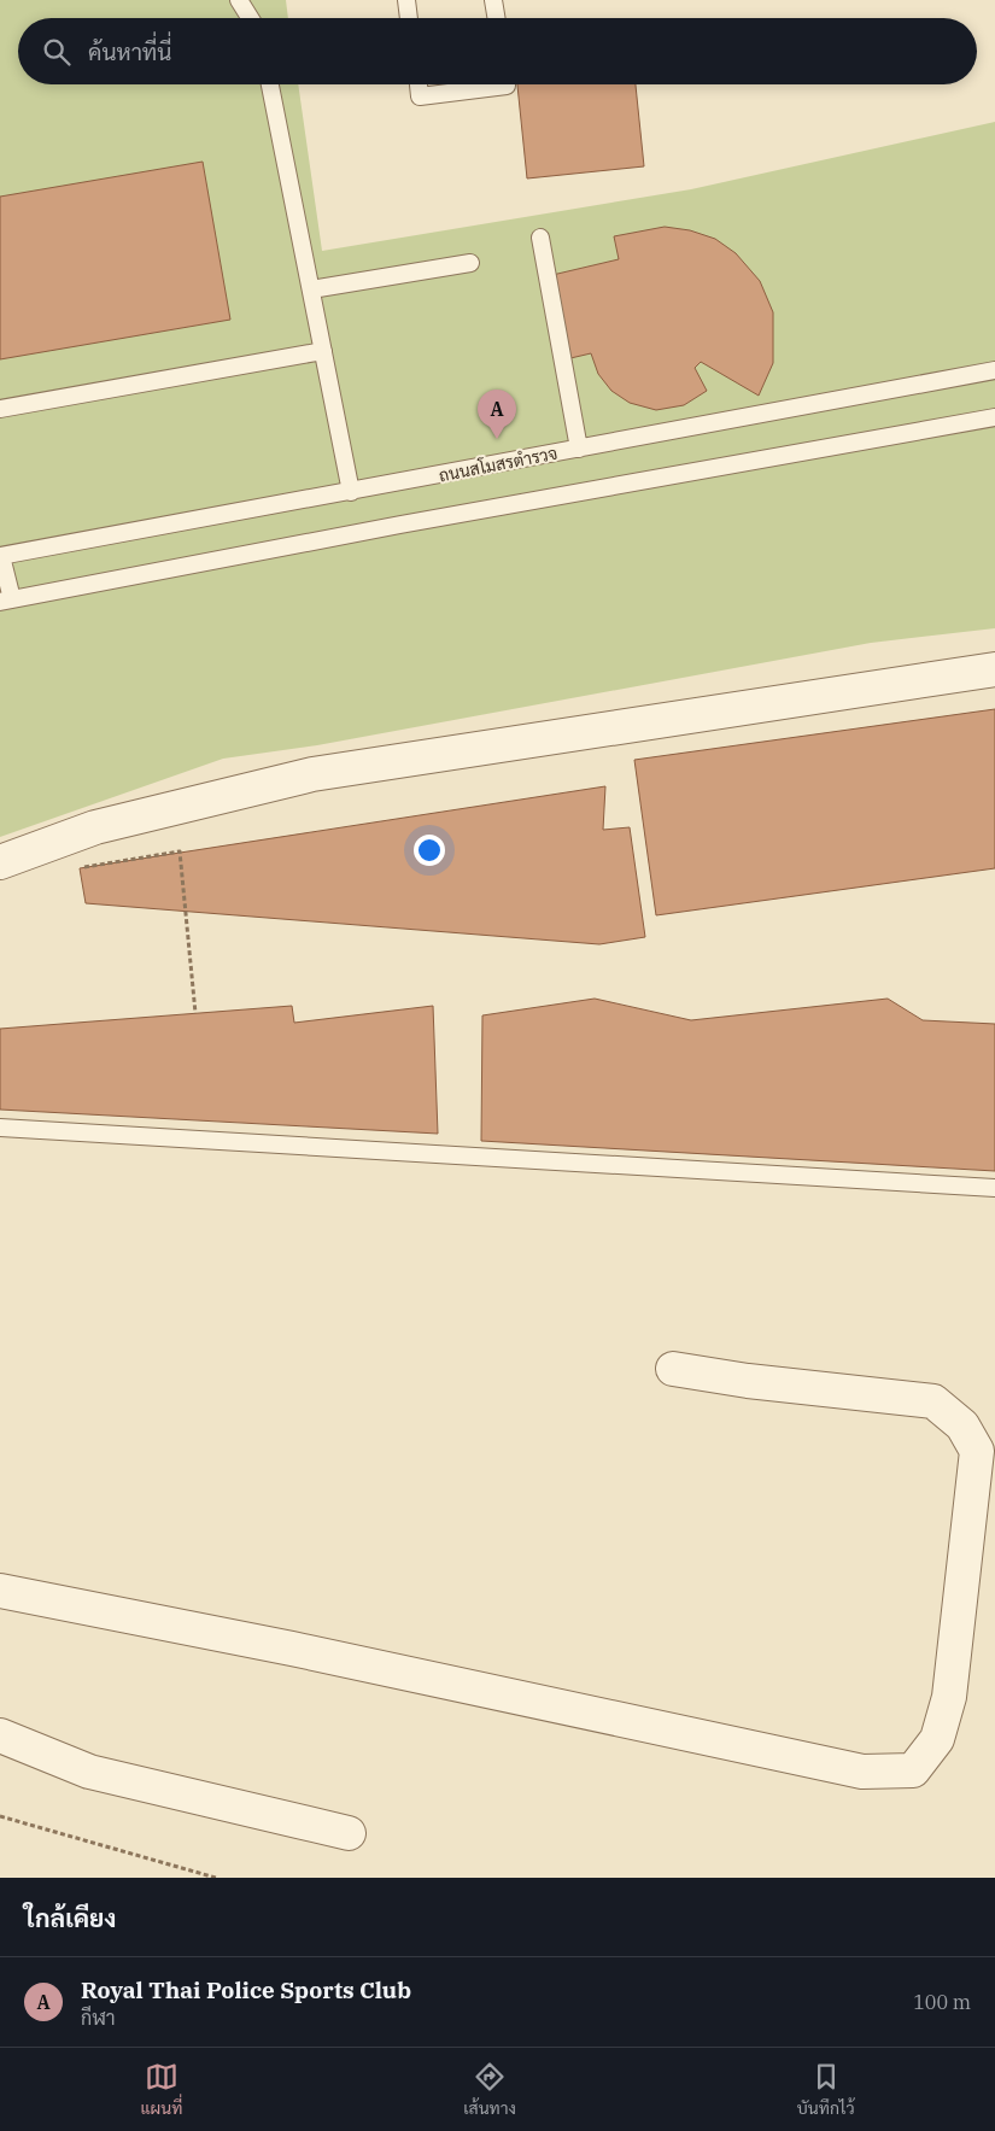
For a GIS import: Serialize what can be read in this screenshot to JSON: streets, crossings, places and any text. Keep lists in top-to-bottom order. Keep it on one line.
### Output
{"streets":{"lane":["ถนนสโมสรตำรวจ"]},"page":{"search":"ค้นหาที่นี่","pins":"A","heading":"ใกล้เคียง","list":[{"mark":"A","name":"Royal Thai Police Sports Club","note":"กีฬา","value":"100 m"}],"nav":["แผนที่","เส้นทาง","บันทึกไว้"]}}
